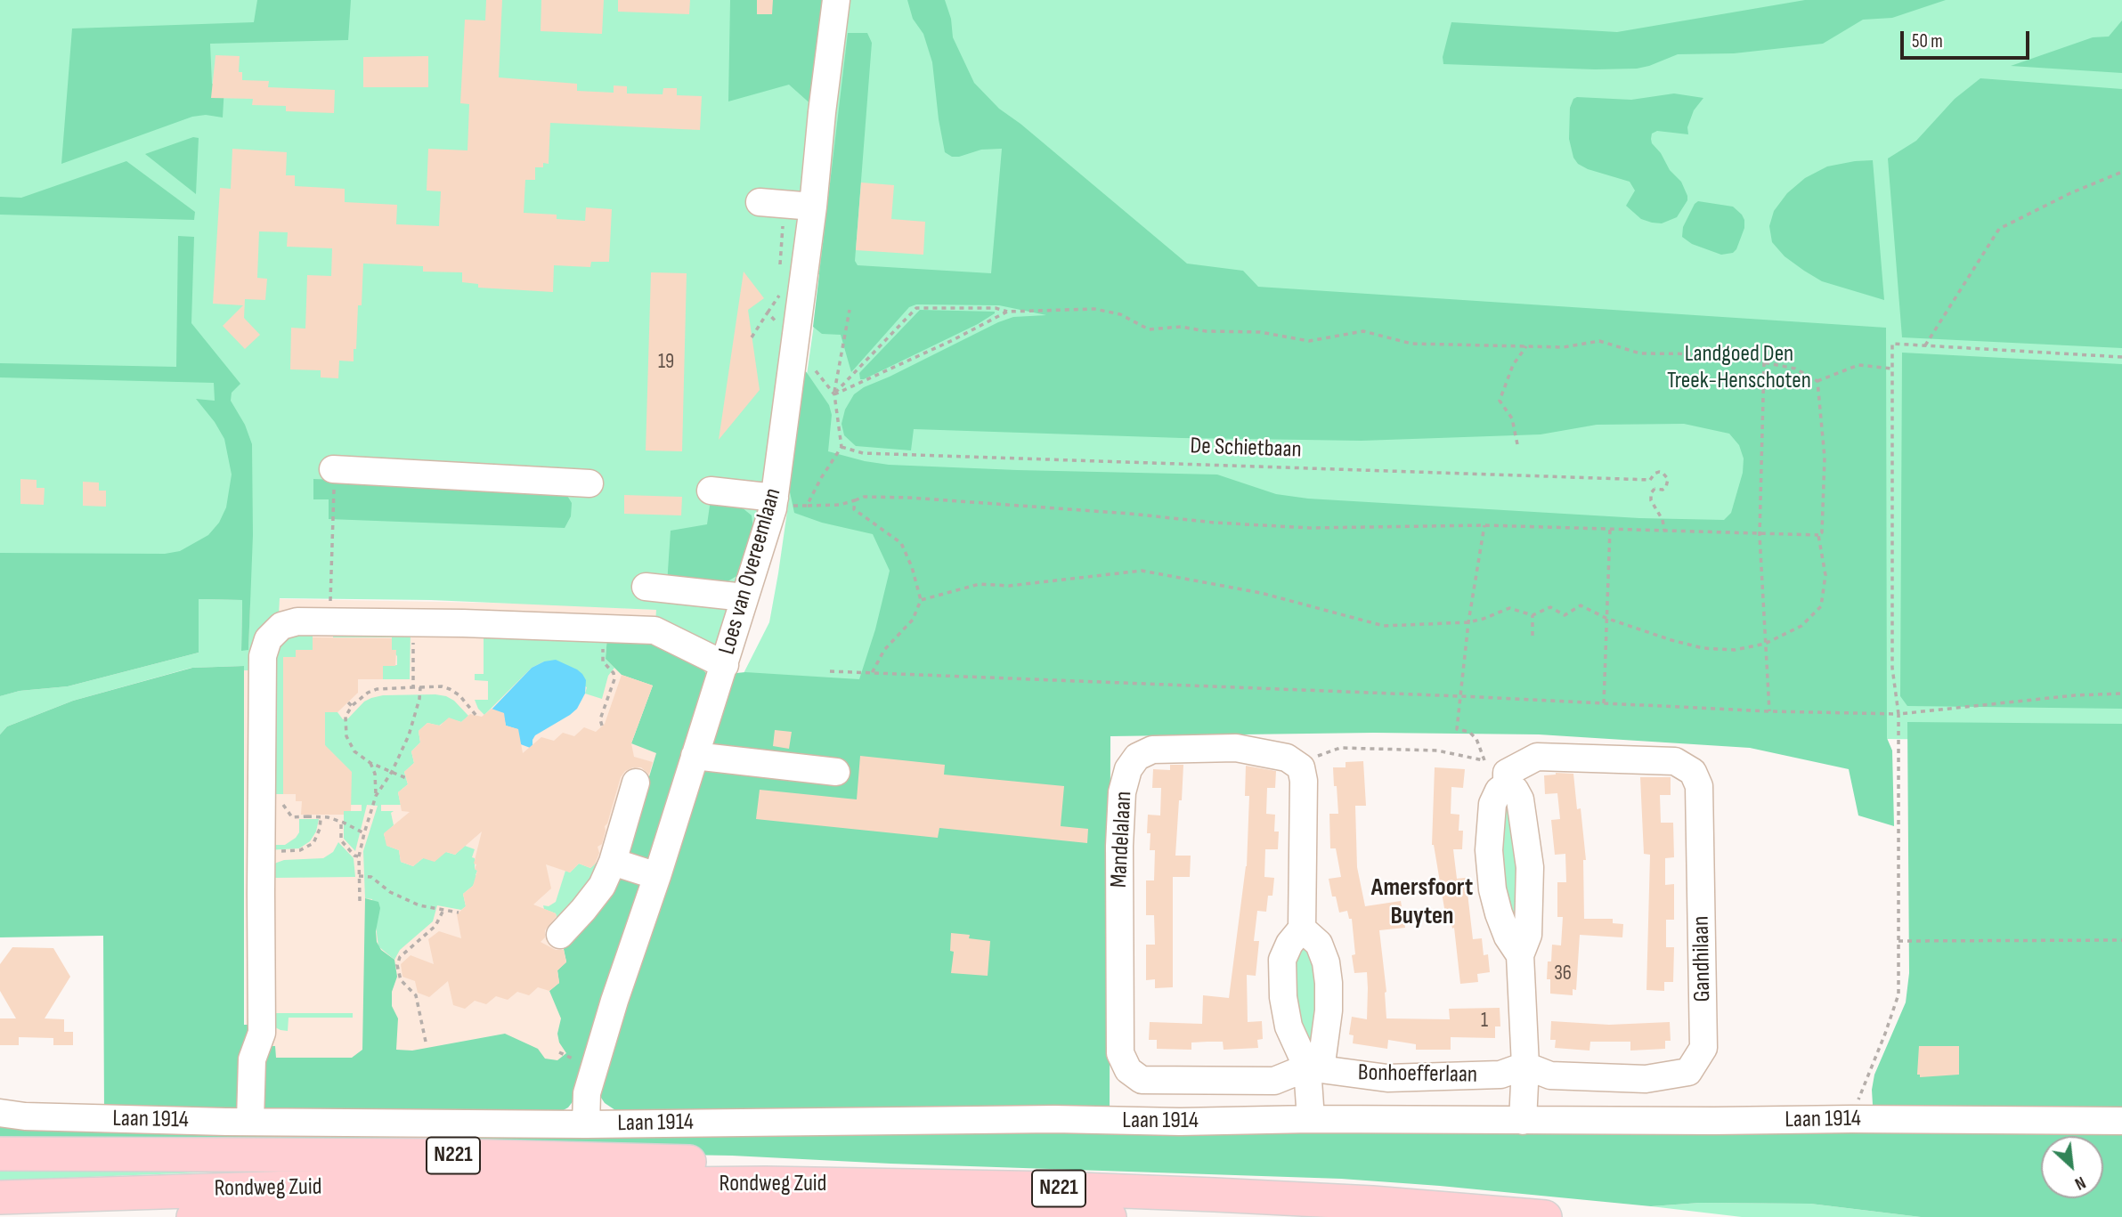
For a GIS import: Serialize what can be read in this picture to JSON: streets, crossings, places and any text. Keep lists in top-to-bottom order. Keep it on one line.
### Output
{"streets":{"main road":["N221","Rondweg Zuid"],"street":["Loes van Overeemlaan","Mandelalaan","Gandhilaan","Bonhoefferlaan","Laan 1914"],"path":["De Schietbaan"]},"crossings":[["Loes van Overeemlaan","Laan 1914"],["Mandelalaan","Bonhoefferlaan"],["Gandhilaan","Bonhoefferlaan"],["N221","Rondweg Zuid"]],"districts":["Amersfoort Buyten"],"parks":["Landgoed Den Treek-Henschoten"],"house_numbers":["19","36","1"],"scale_bar":"50 m","north":"bottom right"}
